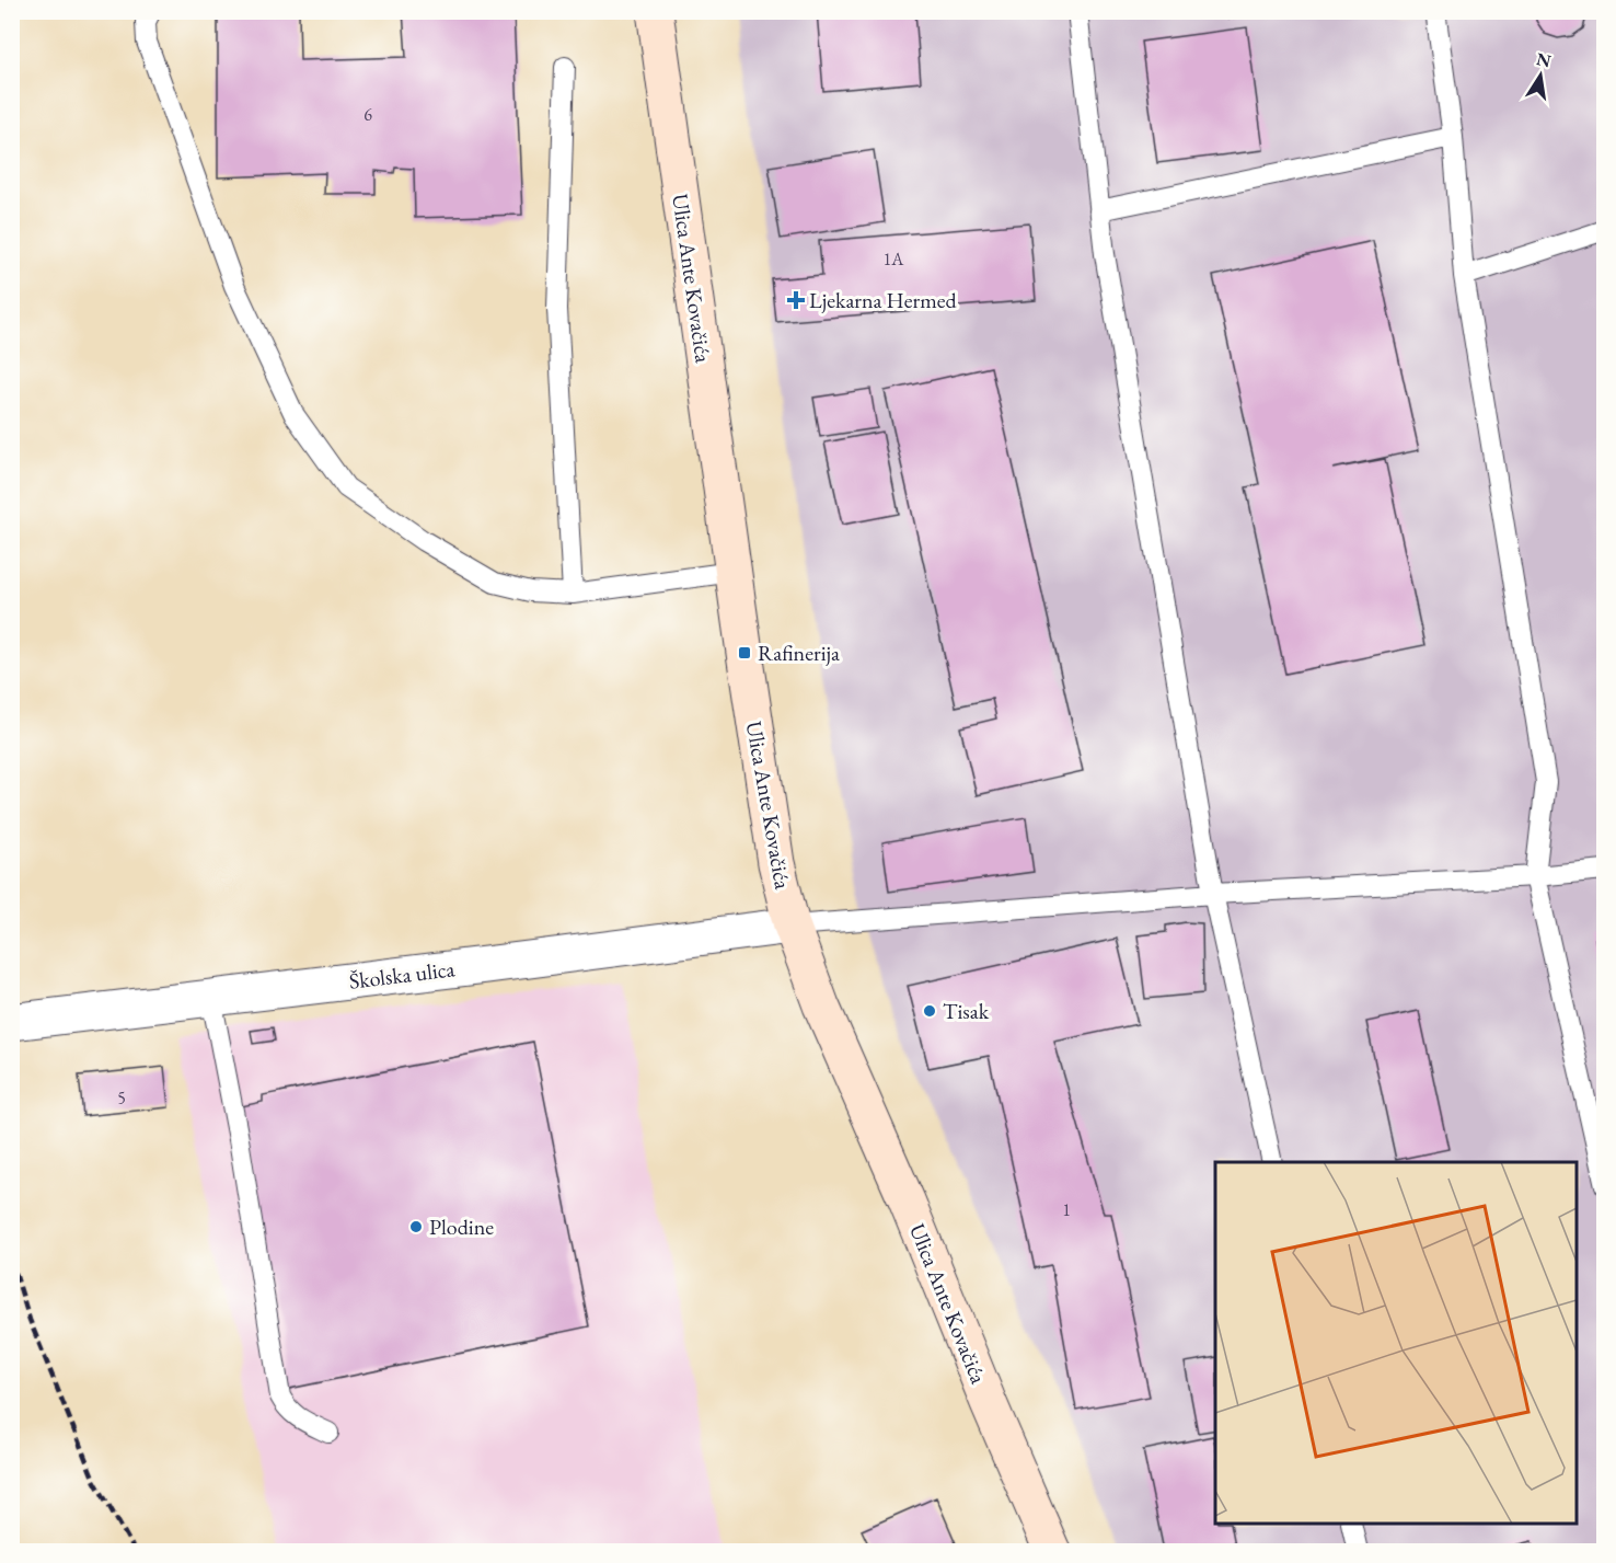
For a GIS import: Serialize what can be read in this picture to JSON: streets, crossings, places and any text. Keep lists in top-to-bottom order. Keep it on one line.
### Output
{"streets":{"main road":["Ulica Ante Kovačića"],"street":["Školska ulica"]},"crossings":[["Ulica Ante Kovačića","Školska ulica"]],"places":{"health":["Ljekarna Hermed"],"transit":["Rafinerija"],"other":["Tisak","Plodine"]},"house_numbers":["6","1A","5","1"],"north":"top"}
